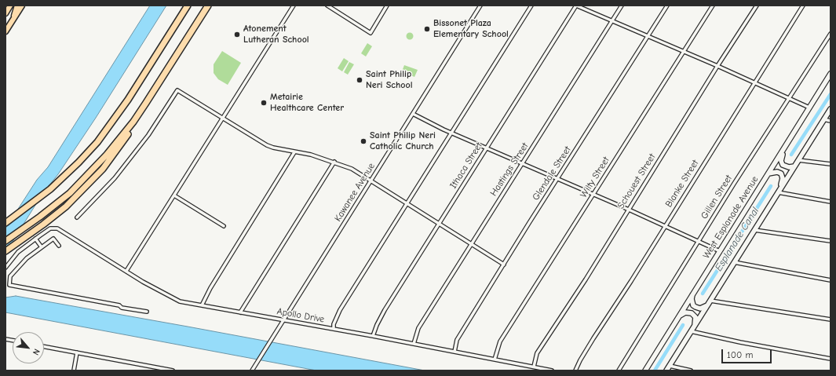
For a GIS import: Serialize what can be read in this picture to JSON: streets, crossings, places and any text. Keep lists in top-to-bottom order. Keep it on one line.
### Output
{"streets":{"main road":["West Esplanade Avenue"],"street":["Ithaca Street","Hastings Street","Glendale Street","Wilty Street","Schouest Street","Blanke Street","Kawanee Avenue","Gillen Street","Apollo Drive"]},"crossings":[["Ithaca Street","Apollo Drive"],["Hastings Street","Apollo Drive"],["Glendale Street","Apollo Drive"],["Wilty Street","Apollo Drive"],["Schouest Street","Apollo Drive"],["Kawanee Avenue","Apollo Drive"]],"water":["Esplanade Canal"],"places":["Bissonet Plaza Elementary School","Atonement Lutheran School","Saint Philip Neri School","Metairie Healthcare Center","Saint Philip Neri Catholic Church"],"scale_bar":"100 m","north":"bottom right"}
